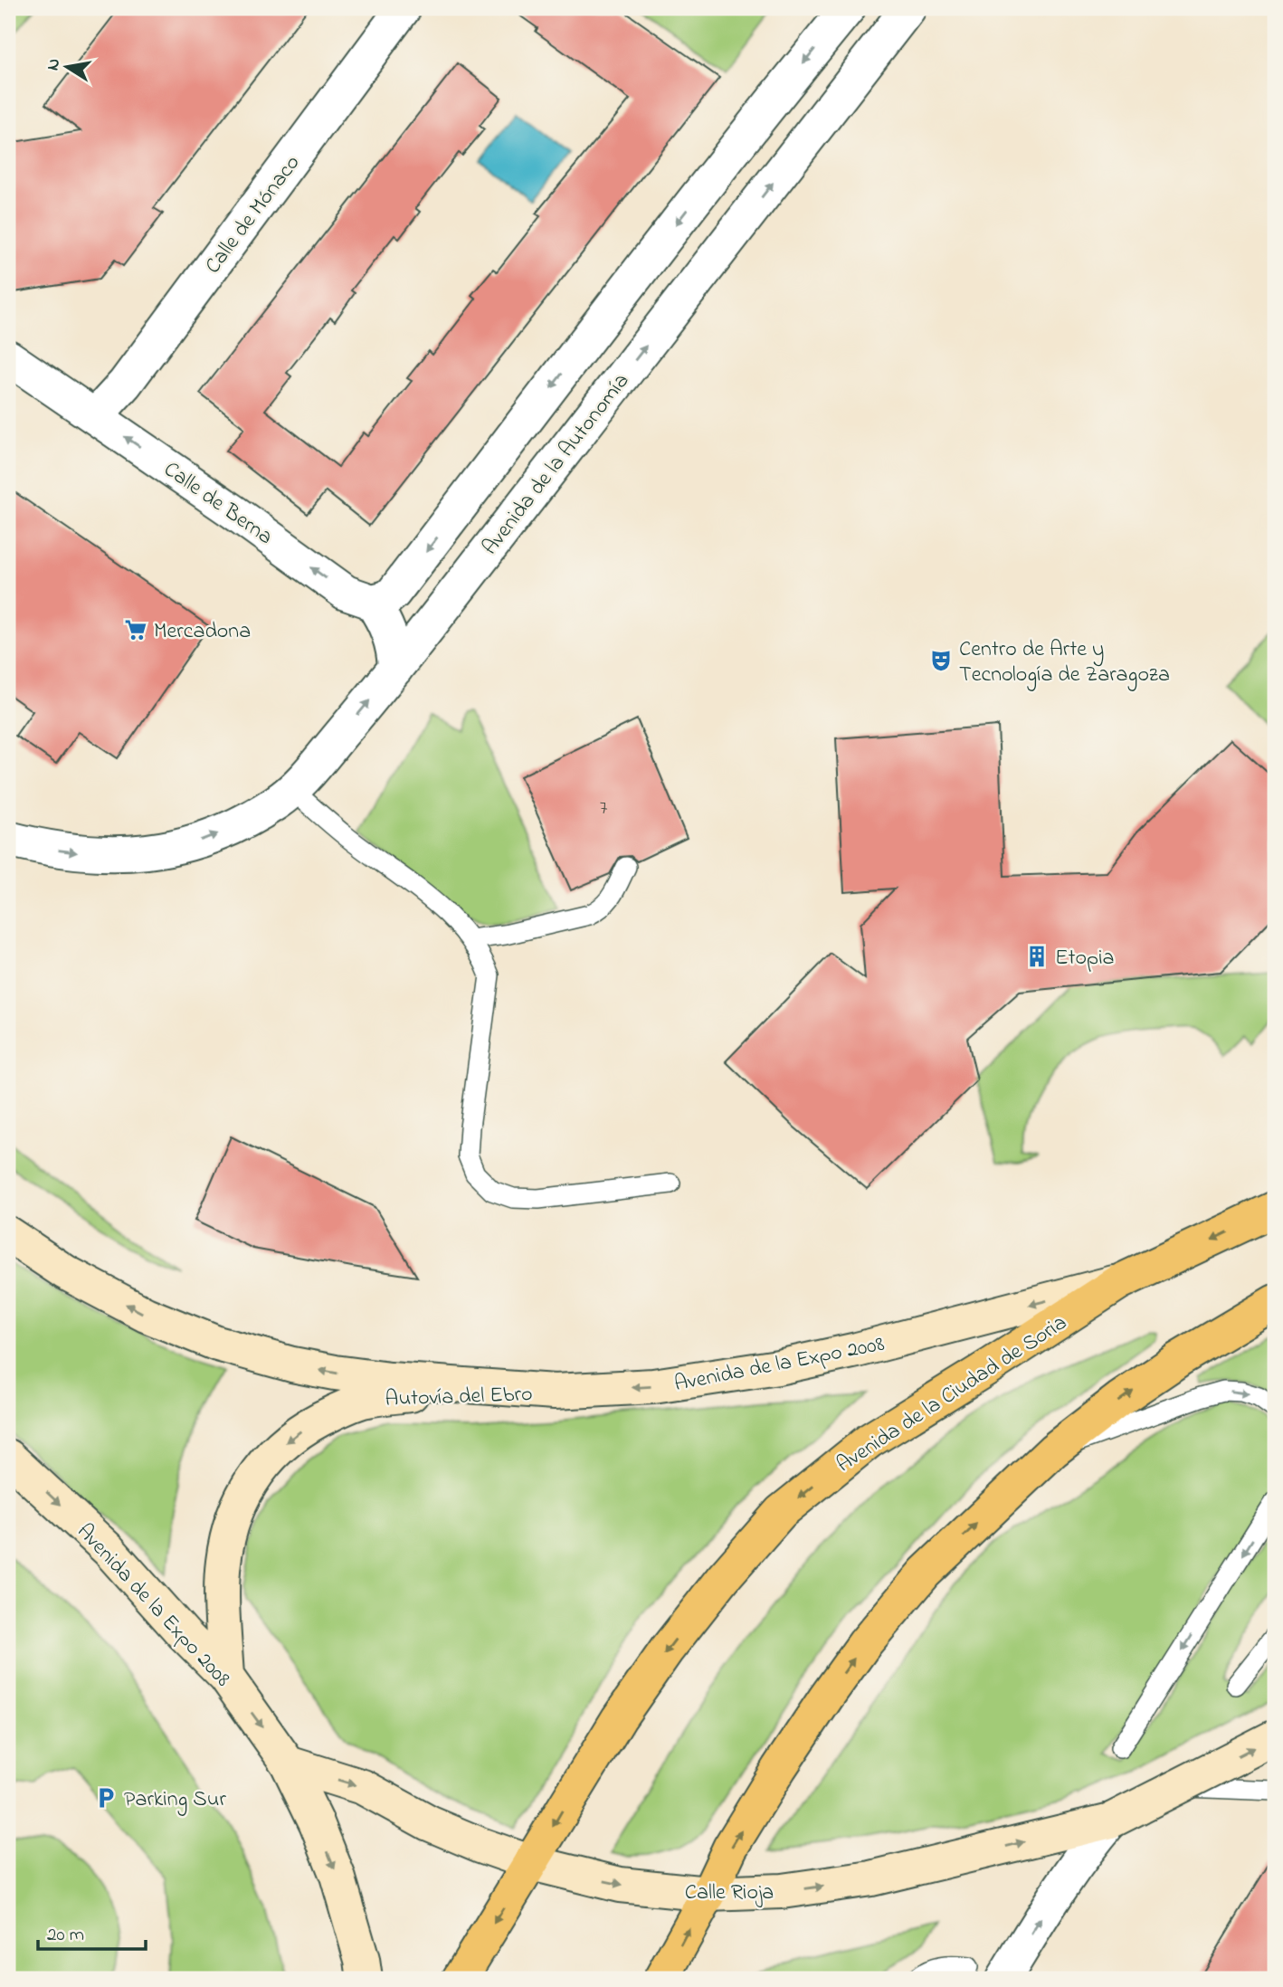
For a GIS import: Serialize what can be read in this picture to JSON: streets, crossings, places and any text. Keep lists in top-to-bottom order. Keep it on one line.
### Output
{"streets":{"main road":["Avenida de la Expo 2008","Avenida de la Ciudad de Soria","Autovía del Ebro","Calle Rioja"],"street":["Calle de Mónaco","Avenida de la Autonomía","Calle de Berna"]},"crossings":[["Calle de Mónaco","Calle de Berna"],["Avenida de la Expo 2008","Avenida de la Ciudad de Soria"],["Avenida de la Expo 2008","Autovía del Ebro"],["Avenida de la Expo 2008","Calle Rioja"],["Avenida de la Ciudad de Soria","Calle Rioja"]],"one_way":["Calle de Berna","Autovía del Ebro","Calle Rioja"],"places":{"supermarket":["Mercadona"],"theatre":["Centro de Arte y Tecnología de Zaragoza"],"building":["Etopia"],"parking":["Parking Sur"]},"house_numbers":["7"],"scale_bar":"20 m","north":"left"}
